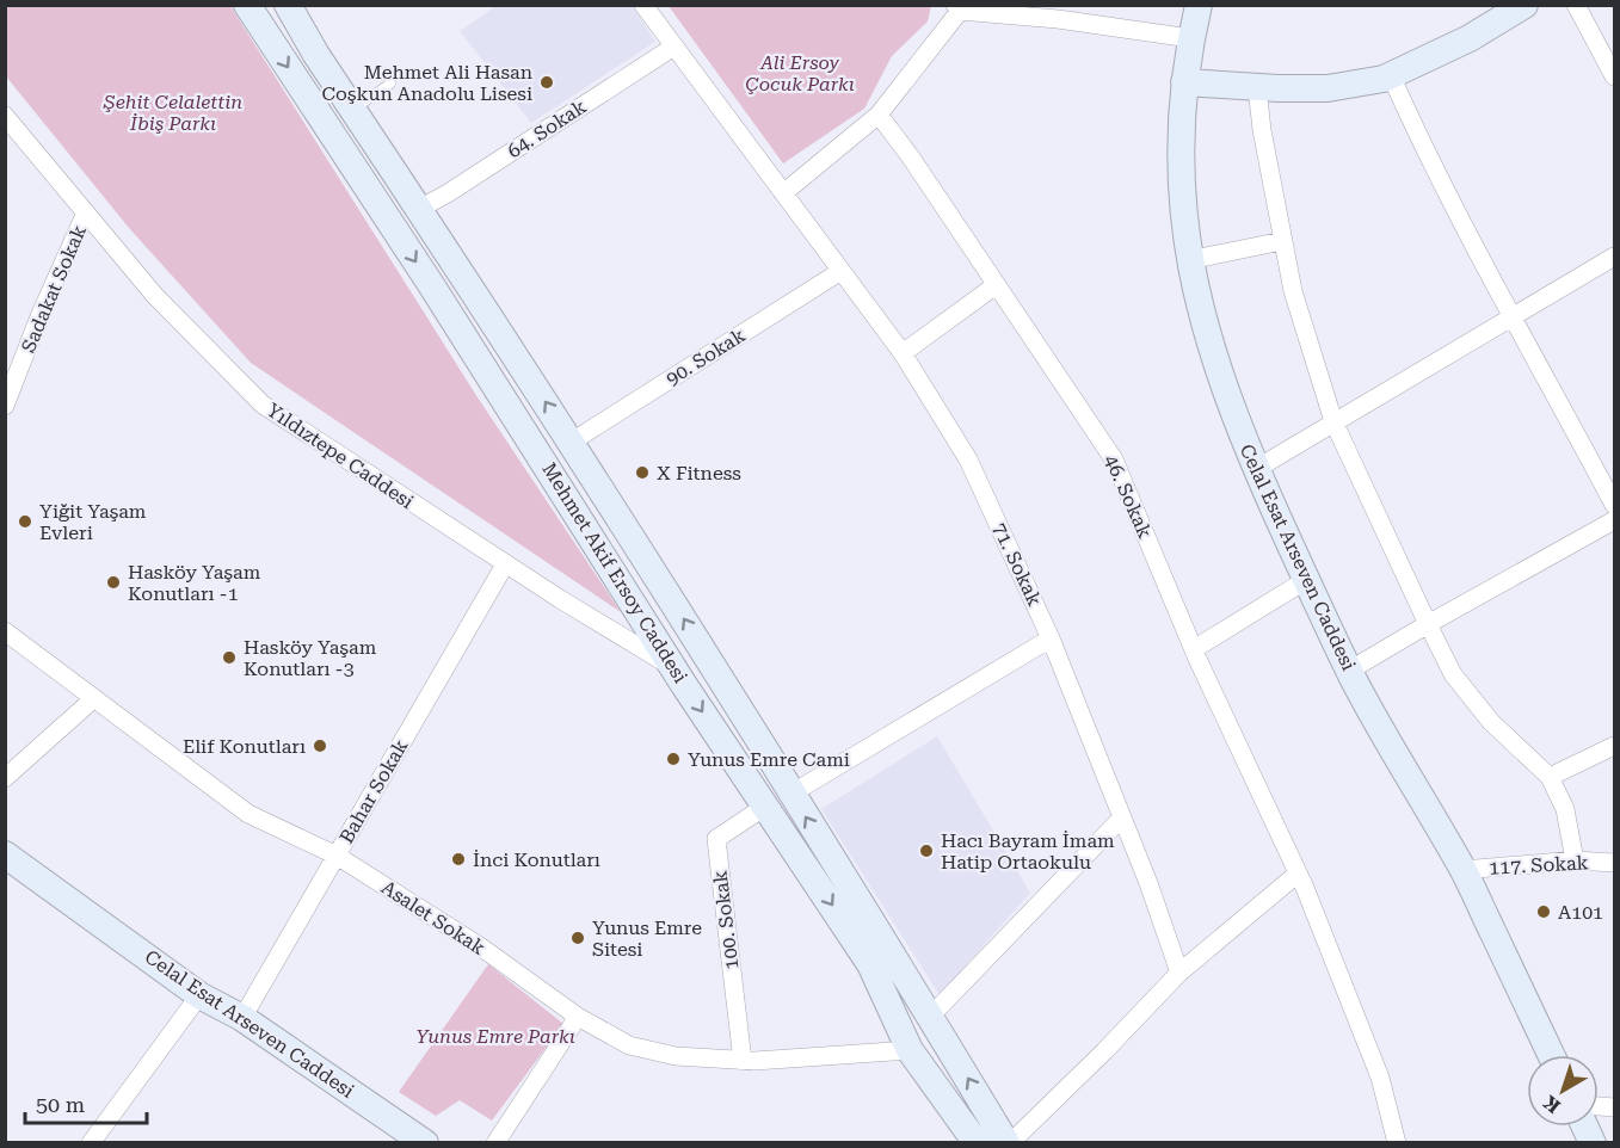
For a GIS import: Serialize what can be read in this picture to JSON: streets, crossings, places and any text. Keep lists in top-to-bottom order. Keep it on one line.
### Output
{"streets":{"main road":["Celal Esat Arseven Caddesi","Mehmet Akif Ersoy Caddesi"],"street":["64. Sokak","Sadakat Sokak","90. Sokak","Yıldıztepe Caddesi","46. Sokak","71. Sokak","Bahar Sokak","117. Sokak","Asalet Sokak","100. Sokak"]},"crossings":[["64. Sokak","71. Sokak"],["64. Sokak","Mehmet Akif Ersoy Caddesi"],["Sadakat Sokak","Yıldıztepe Caddesi"],["90. Sokak","71. Sokak"],["90. Sokak","Mehmet Akif Ersoy Caddesi"],["Yıldıztepe Caddesi","Mehmet Akif Ersoy Caddesi"],["Yıldıztepe Caddesi","Bahar Sokak"],["Celal Esat Arseven Caddesi","Bahar Sokak"],["Celal Esat Arseven Caddesi","117. Sokak"],["Mehmet Akif Ersoy Caddesi","Asalet Sokak"],["Mehmet Akif Ersoy Caddesi","100. Sokak"],["Bahar Sokak","Asalet Sokak"],["Asalet Sokak","100. Sokak"]],"parks":["Ali Ersoy Çocuk Parkı","Şehit Celalettin İbiş Parkı","Yunus Emre Parkı"],"places":["Mehmet Ali Hasan Coşkun Anadolu Lisesi","X Fitness","Yiğit Yaşam Evleri","Hasköy Yaşam Konutları -1","Hasköy Yaşam Konutları -3","Elif Konutları","Yunus Emre Cami","Hacı Bayram İmam Hatip Ortaokulu","İnci Konutları","A101","Yunus Emre Sitesi"],"scale_bar":"50 m","north":"bottom left"}
